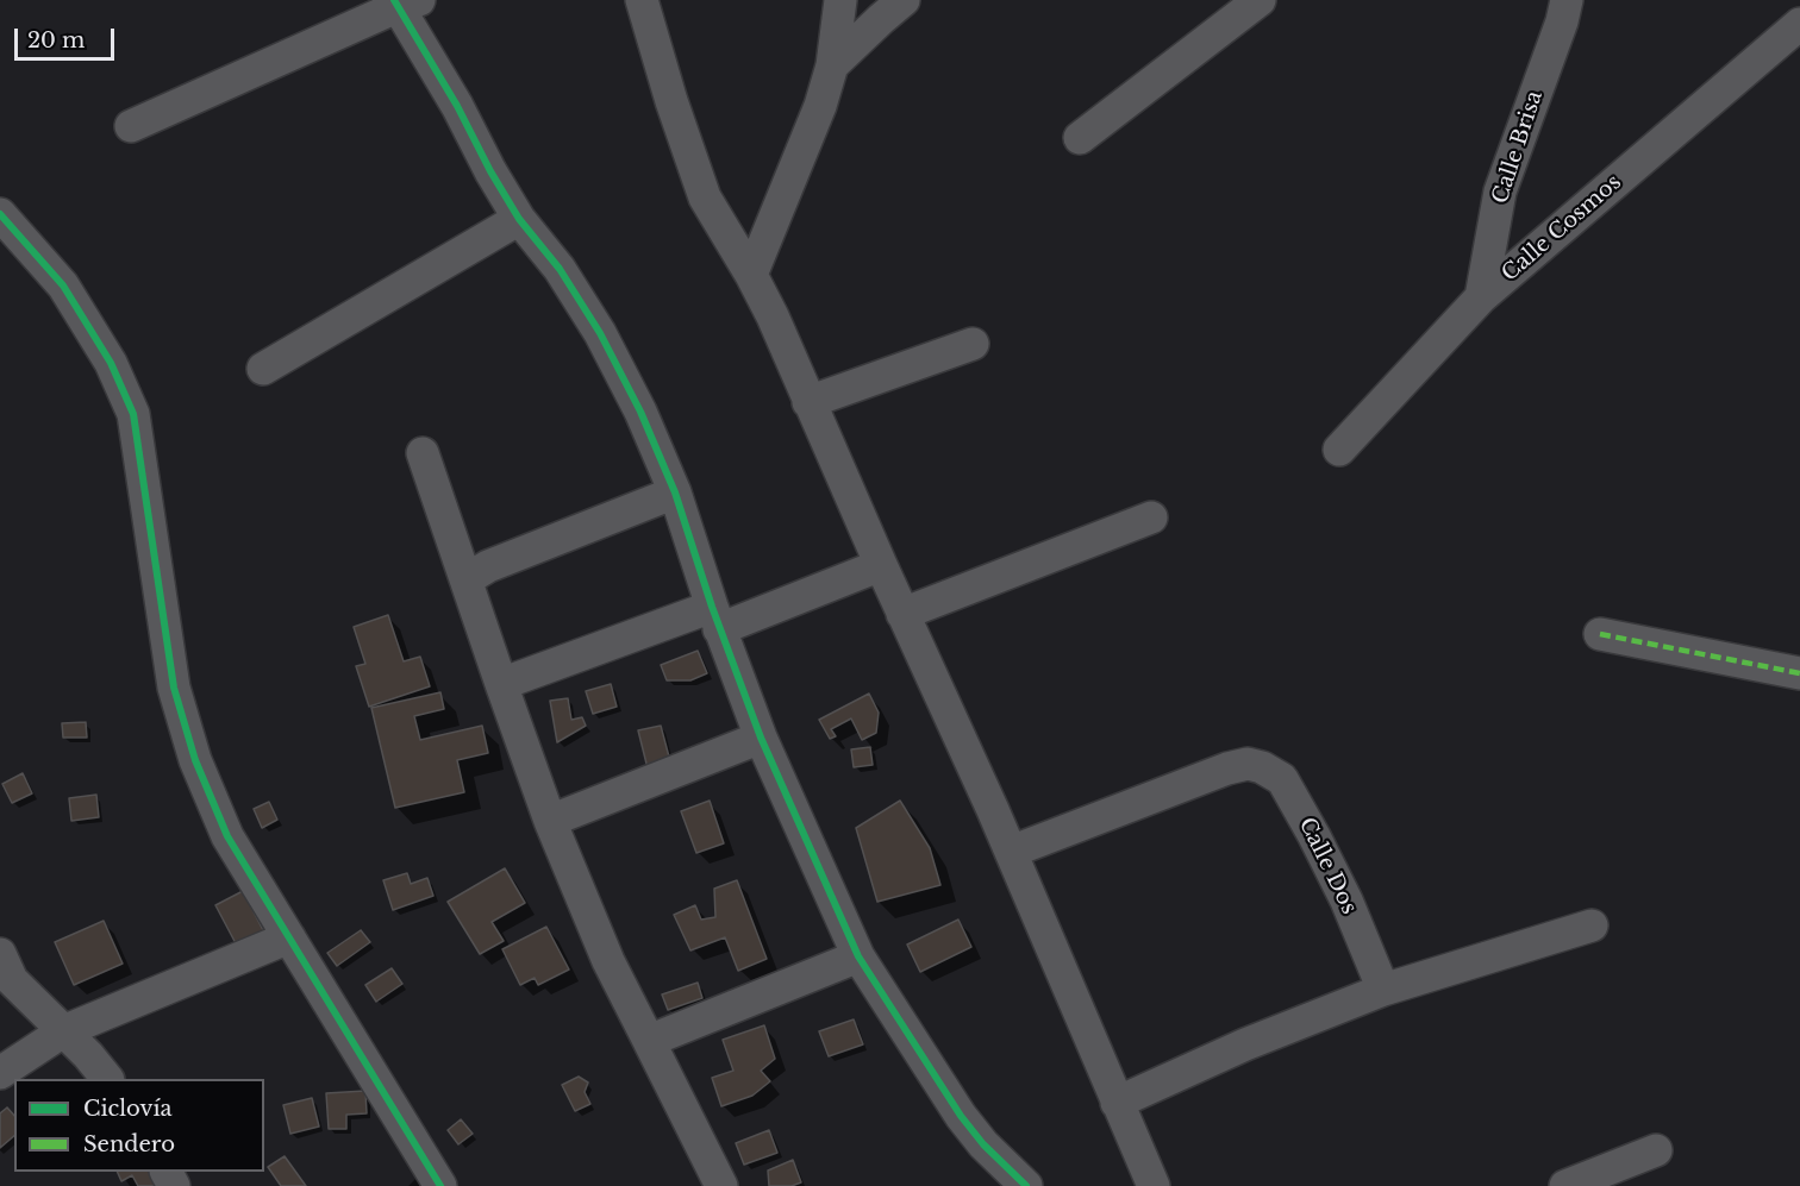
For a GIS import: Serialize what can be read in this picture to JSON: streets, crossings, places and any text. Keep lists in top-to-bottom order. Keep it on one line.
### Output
{"streets":{"street":["Calle Brisa","Calle Cosmos","Calle Dos"]},"crossings":[["Calle Brisa","Calle Cosmos"]],"legend":["Ciclovía","Sendero"],"scale_bar":"20 m"}
